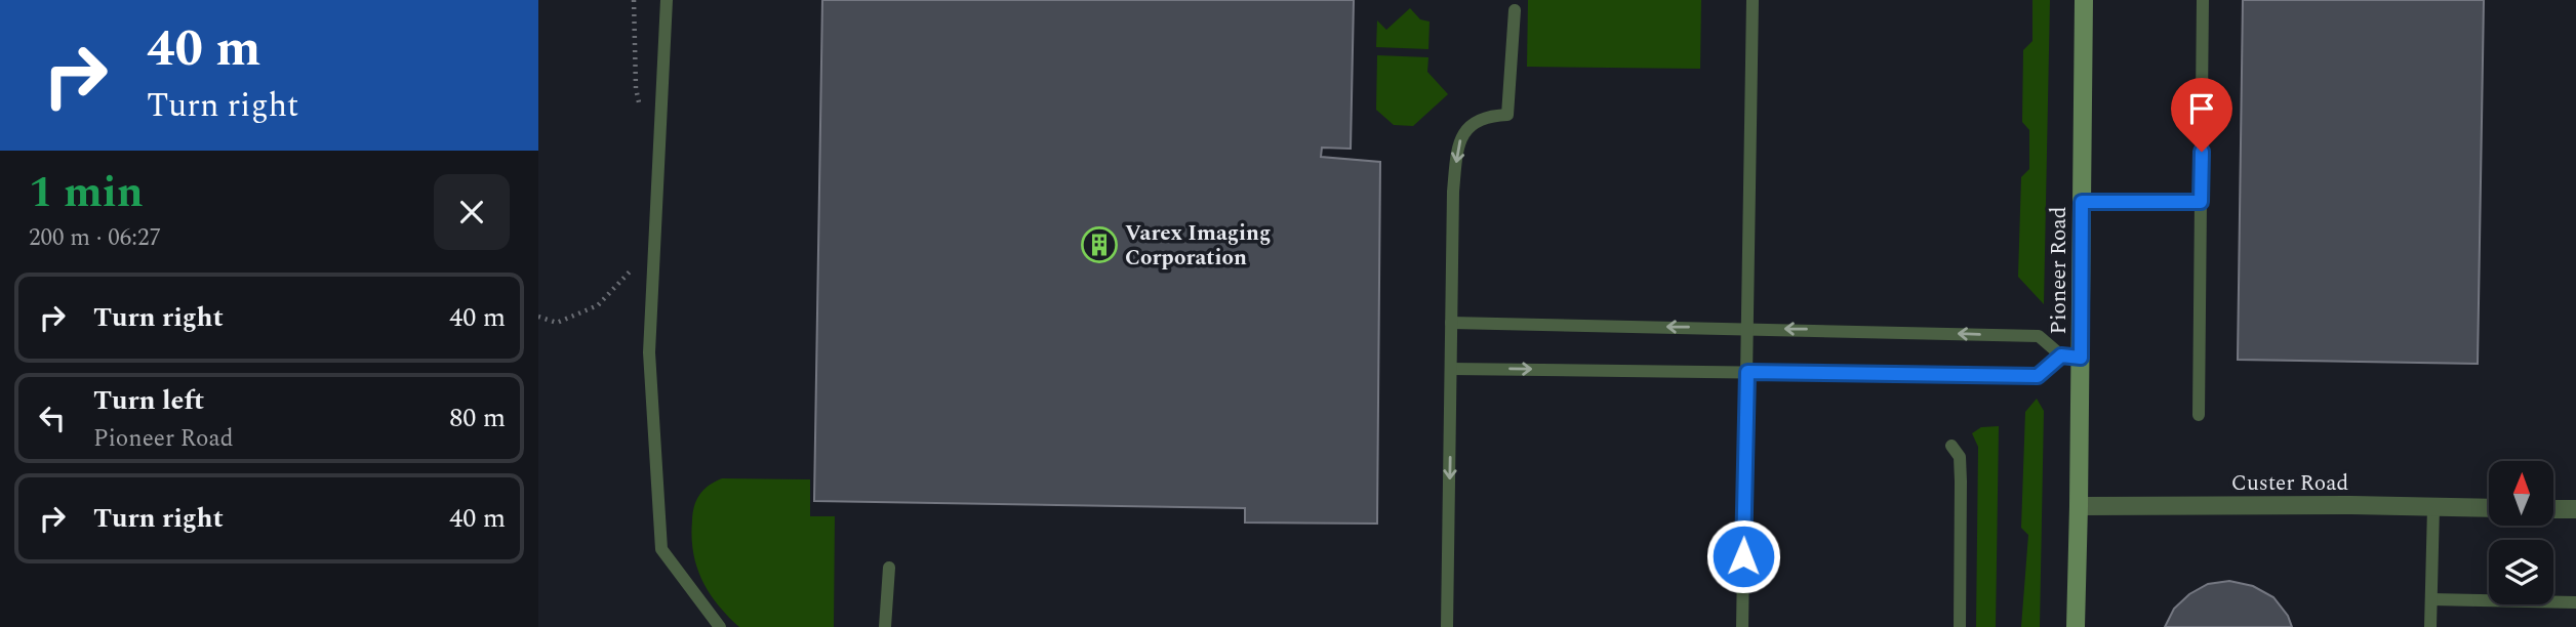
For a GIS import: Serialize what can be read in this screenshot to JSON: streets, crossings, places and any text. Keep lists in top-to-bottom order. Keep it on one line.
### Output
{"streets":{"main road":["Pioneer Road"],"street":["Custer Road"]},"crossings":[["Pioneer Road","Custer Road"]],"places":{"building":["Varex Imaging Corporation"]},"north":"top","page":{"turn":["40 m","Turn right"],"heading":["1 min","200 m · 06:27"],"list":[{"name":"Turn right","value":"40 m"},{"name":"Turn left","note":"Pioneer Road","value":"80 m"},{"name":"Turn right","value":"40 m"}]}}
